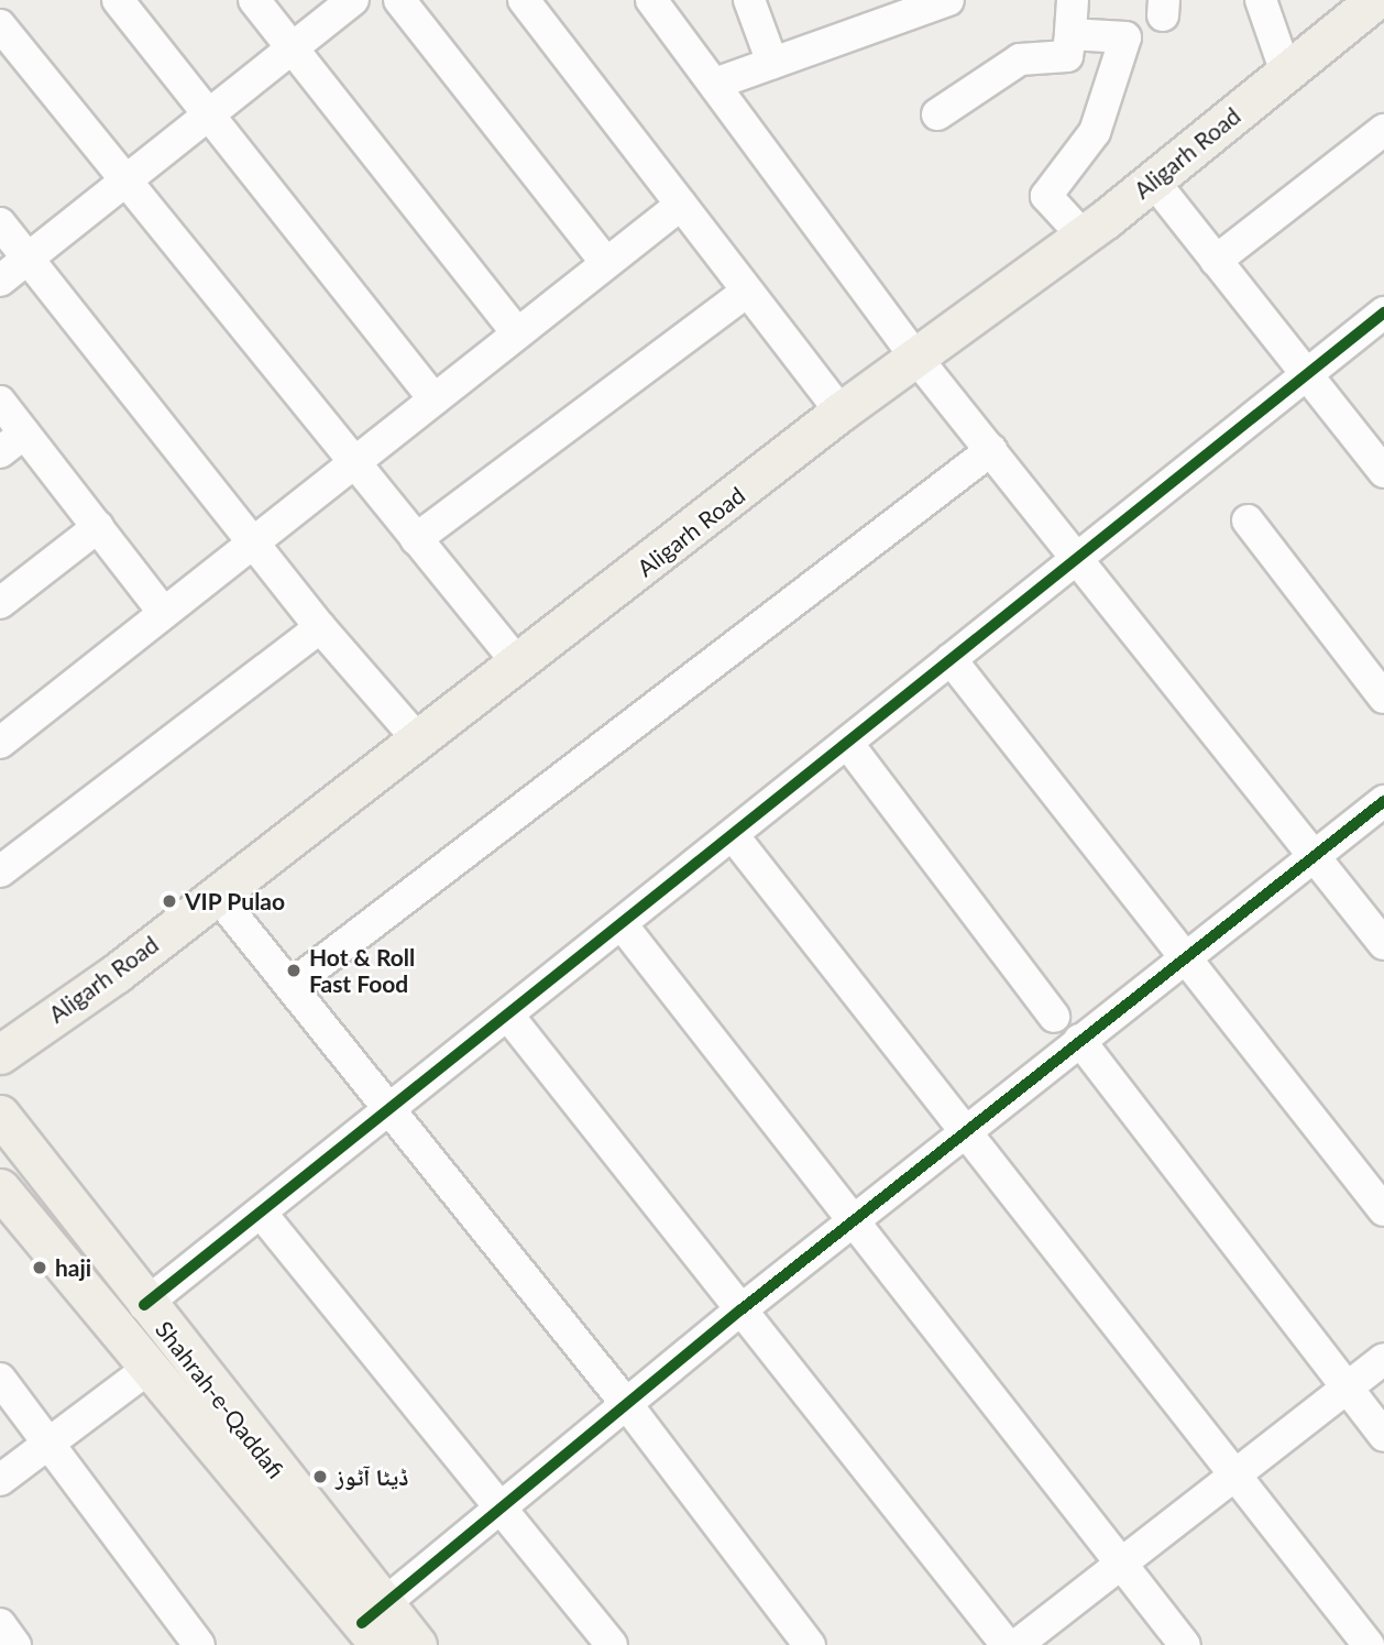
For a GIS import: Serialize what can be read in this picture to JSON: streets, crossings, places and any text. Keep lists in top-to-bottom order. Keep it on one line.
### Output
{"streets":{"main road":["Aligarh Road","Shahrah-e-Qaddafi"]},"places":["VIP Pulao","Hot & Roll Fast Food","haji","ڈیٹا آٹوز"]}
